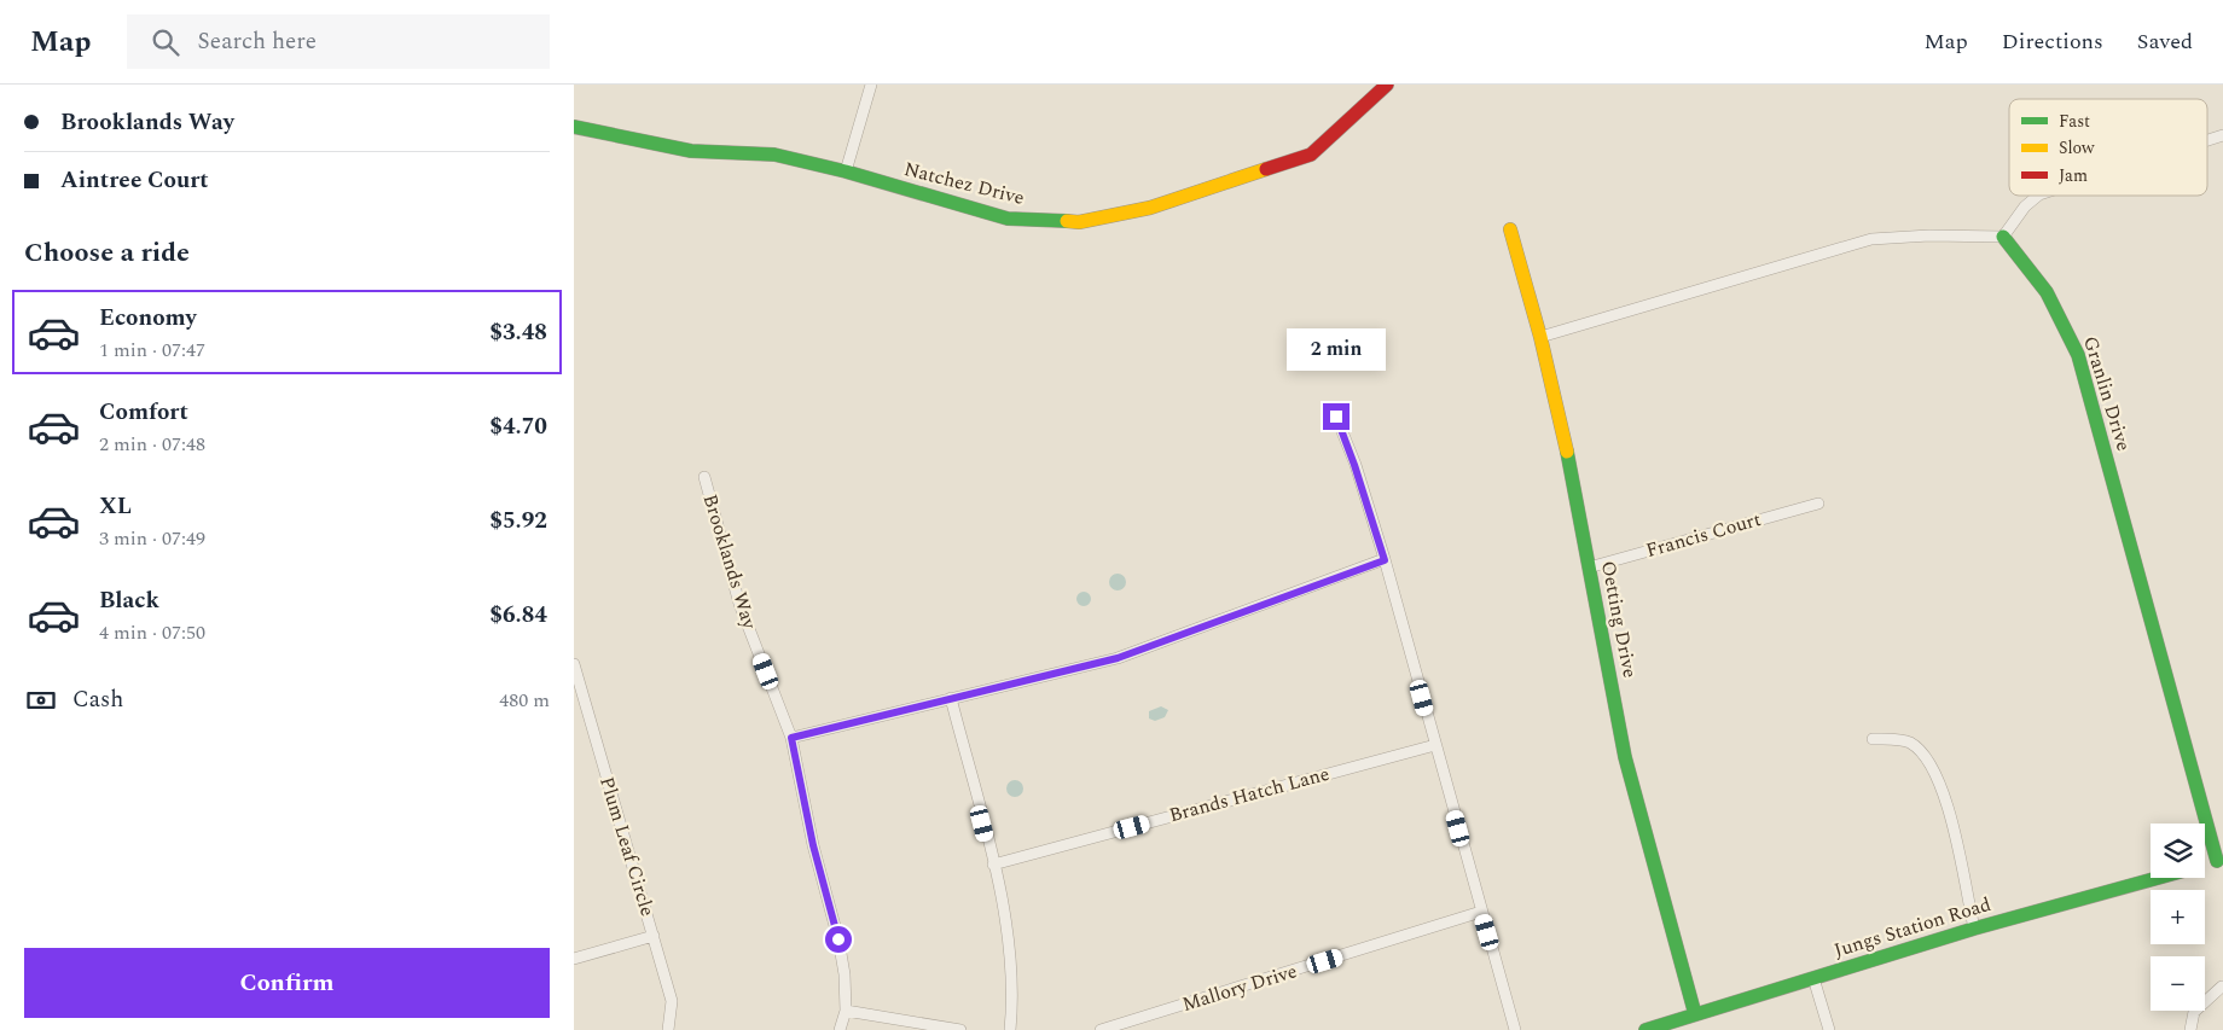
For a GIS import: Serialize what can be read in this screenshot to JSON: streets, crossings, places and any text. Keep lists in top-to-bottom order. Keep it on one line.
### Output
{"streets":{"street":["Natchez Drive","Granlin Drive","Francis Court","Brooklands Way","Oetting Drive","Brands Hatch Lane","Plum Leaf Circle","Jungs Station Road","Mallory Drive"]},"crossings":[["Francis Court","Oetting Drive"],["Oetting Drive","Jungs Station Road"]],"legend":["Fast","Slow","Jam"],"page":{"header":"Map","search":"Search here","nav":["Map","Directions","Saved"],"banner":["Brooklands Way","Aintree Court"],"heading":"Choose a ride","list":[{"name":"Economy","note":"1 min · 07:47","value":"$3.48"},{"name":"Comfort","note":"2 min · 07:48","value":"$4.70"},{"name":"XL","note":"3 min · 07:49","value":"$5.92"},{"name":"Black","note":"4 min · 07:50","value":"$6.84"}],"bubble":"2 min","pay":["Cash","480 m"],"map_buttons":["+","−"],"buttons":"Confirm"}}
